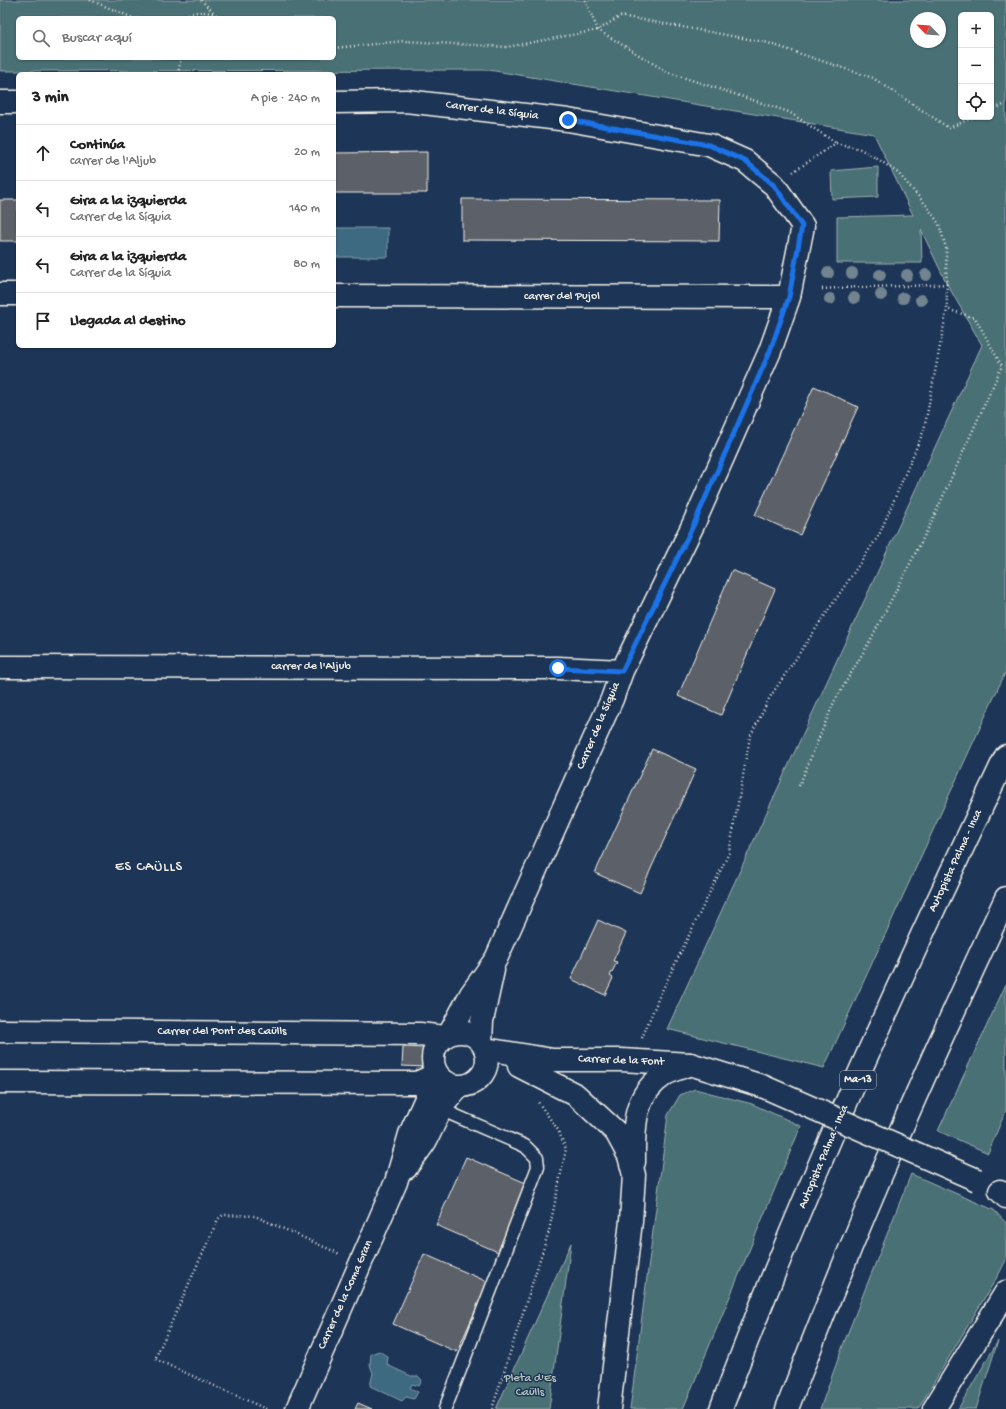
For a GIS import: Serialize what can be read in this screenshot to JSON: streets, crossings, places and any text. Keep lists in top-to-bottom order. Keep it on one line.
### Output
{"streets":{"main road":["Carrer de la Síquia","carrer del Pujol","carrer de l'Aljub","Autopista Palma - Inca","Carrer del Pont des Caülls","Carrer de la Font","Ma-13","Carrer de la Coma Gran"]},"crossings":[["Carrer de la Síquia","carrer del Pujol"],["Carrer de la Síquia","carrer de l'Aljub"],["Carrer de la Síquia","Carrer del Pont des Caülls"],["Carrer de la Síquia","Carrer de la Font"],["Carrer de la Síquia","Carrer de la Coma Gran"],["Carrer del Pont des Caülls","Carrer de la Font"],["Carrer del Pont des Caülls","Carrer de la Coma Gran"],["Carrer de la Font","Carrer de la Coma Gran"]],"districts":["ES CAÜLLS"],"parks":["Pleta d'Es Caülls"],"north":"top left","page":{"map_buttons":["+","−"],"search":"Buscar aquí","heading":["3 min","A pie · 240 m"],"list":[["Continúa","carrer de l'Aljub","20 m"],["Gira a la izquierda","Carrer de la Síquia","140 m"],["Gira a la izquierda","Carrer de la Síquia","80 m"],"Llegada al destino"]}}
